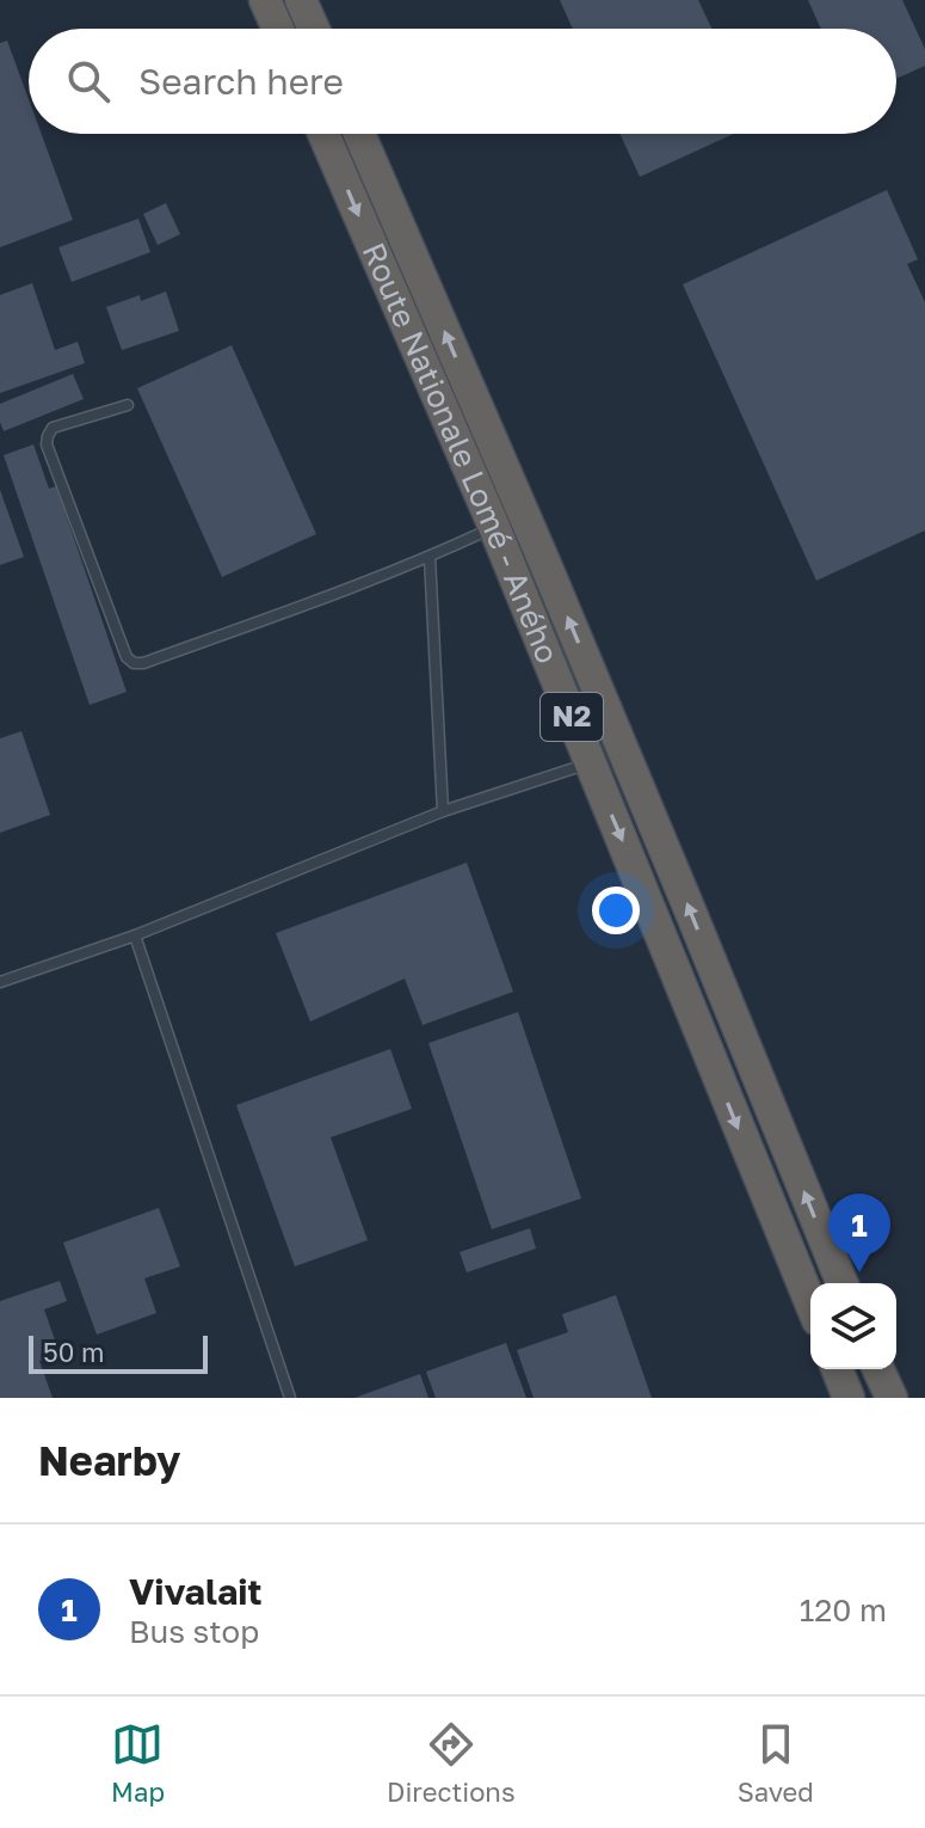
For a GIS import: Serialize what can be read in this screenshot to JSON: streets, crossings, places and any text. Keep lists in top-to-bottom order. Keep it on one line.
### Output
{"streets":{"highway":["Route Nationale Lomé - Aného","N2"]},"scale_bar":"50 m","page":{"search":"Search here","pins":"1","scale":"50 m","heading":"Nearby","list":[{"mark":"1","name":"Vivalait","note":"Bus stop","value":"120 m"}],"nav":["Map","Directions","Saved"]}}
